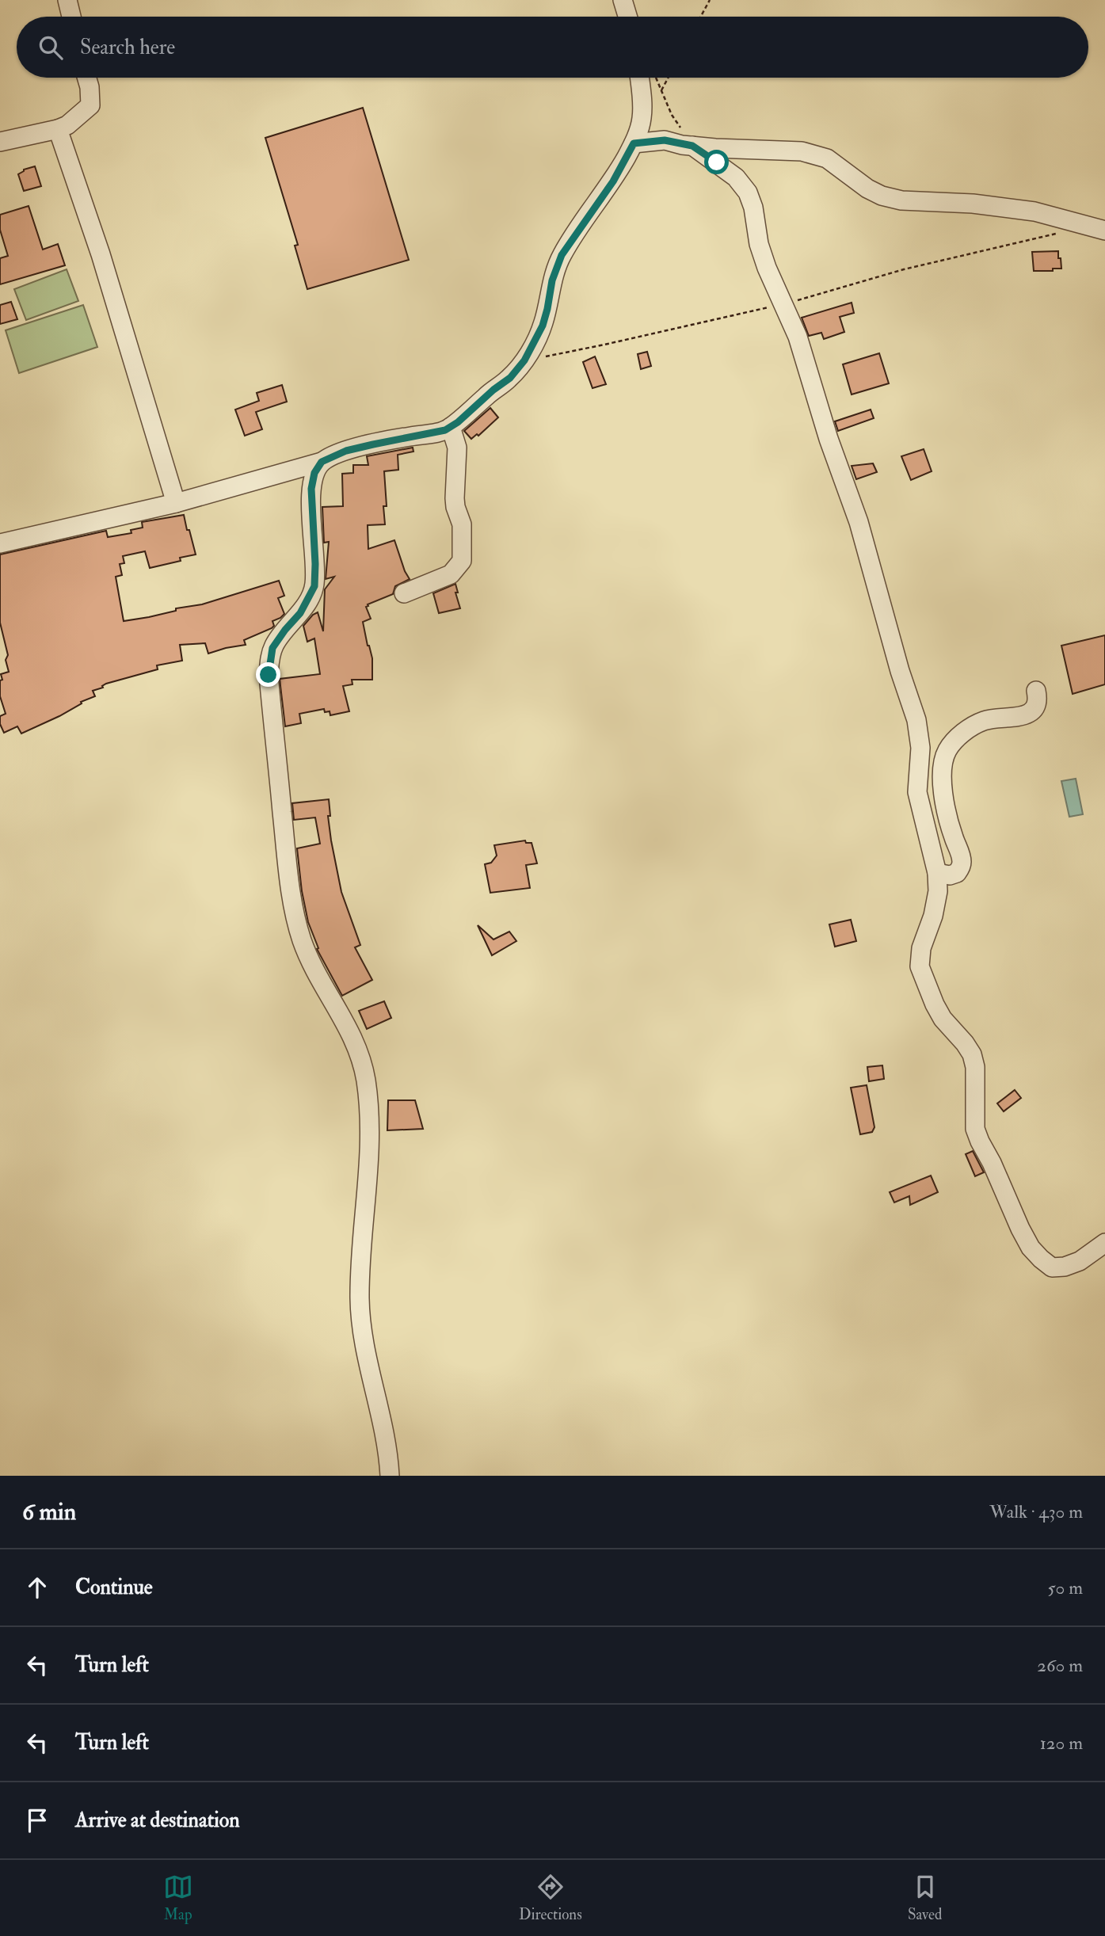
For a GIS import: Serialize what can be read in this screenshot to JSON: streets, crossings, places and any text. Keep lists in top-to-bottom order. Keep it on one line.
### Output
{"page":{"search":"Search here","heading":["6 min","Walk · 430 m"],"list":[["Continue","50 m"],["Turn left","260 m"],["Turn left","120 m"],"Arrive at destination"],"nav":["Map","Directions","Saved"]}}
